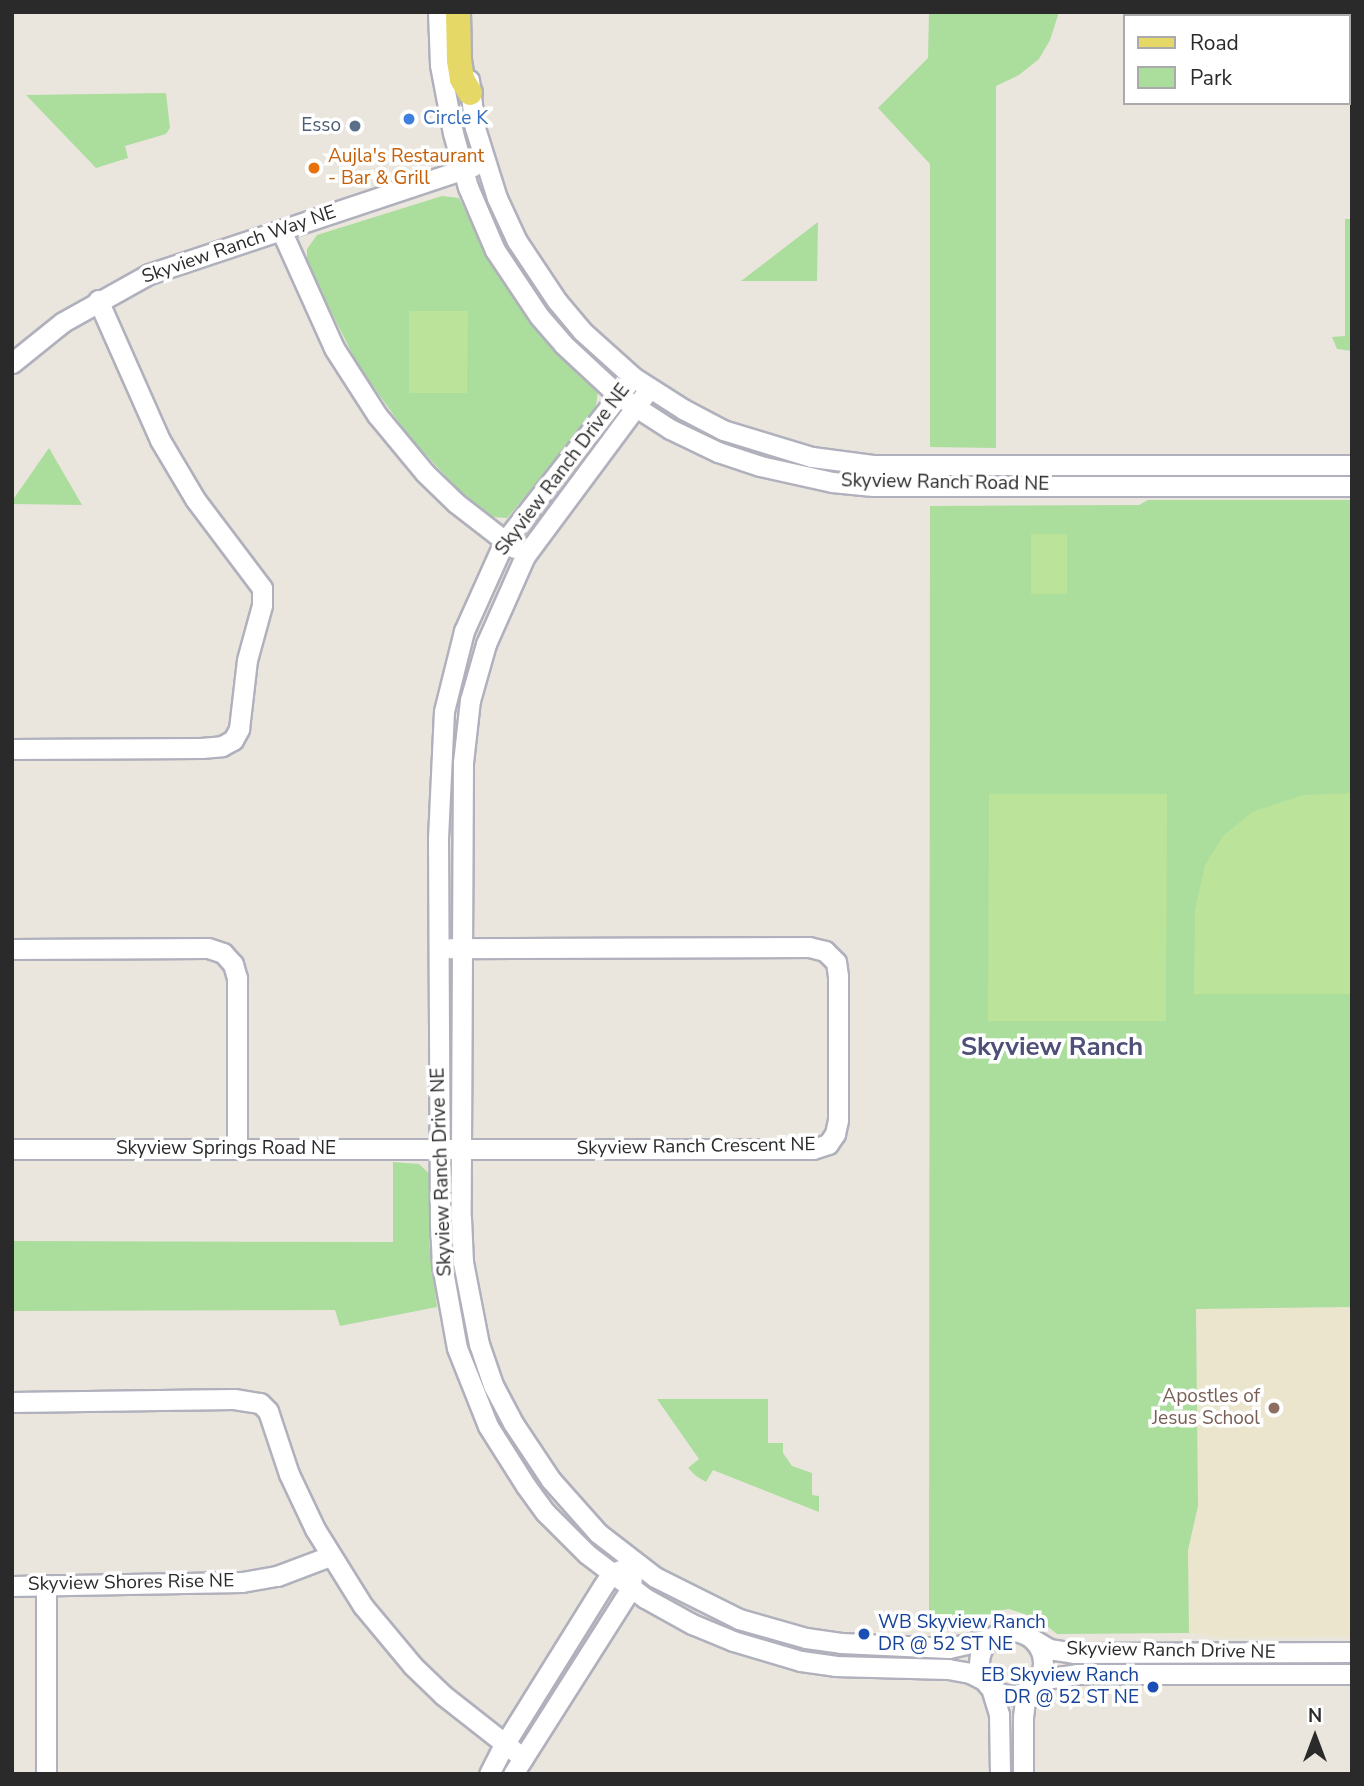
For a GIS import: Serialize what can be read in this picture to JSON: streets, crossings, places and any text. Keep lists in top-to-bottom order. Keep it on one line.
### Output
{"streets":{"street":["Skyview Ranch Way NE","Skyview Ranch Drive NE","Skyview Ranch Road NE","Skyview Ranch Crescent NE","Skyview Springs Road NE","Skyview Shores Rise NE"]},"crossings":[["Skyview Ranch Way NE","Skyview Ranch Road NE"],["Skyview Ranch Drive NE","Skyview Ranch Road NE"],["Skyview Ranch Drive NE","Skyview Ranch Crescent NE"],["Skyview Ranch Drive NE","Skyview Springs Road NE"],["Skyview Ranch Crescent NE","Skyview Springs Road NE"]],"districts":["Skyview Ranch"],"places":["Circle K","Esso","Aujla's Restaurant - Bar & Grill","Apostles of Jesus School","WB Skyview Ranch DR @ 52 ST NE","EB Skyview Ranch DR @ 52 ST NE"],"legend":["Road","Park"],"north":"top"}
